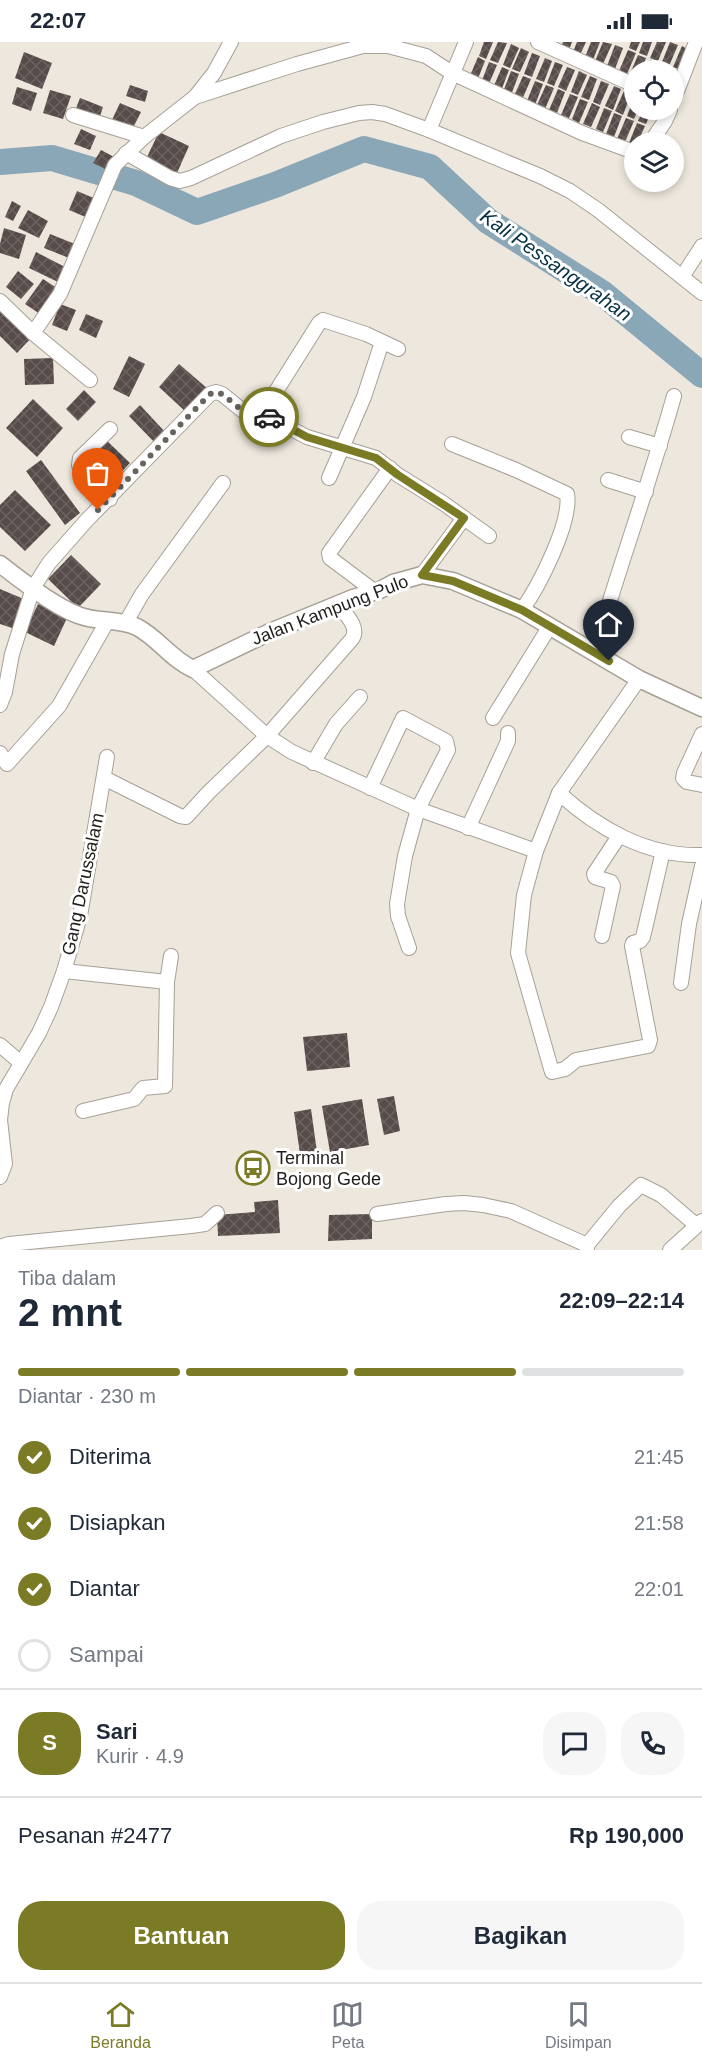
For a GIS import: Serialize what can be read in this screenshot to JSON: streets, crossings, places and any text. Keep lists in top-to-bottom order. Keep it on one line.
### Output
{"streets":{"street":["Jalan Kampung Pulo","Gang Darussalam"]},"water":["Kali Pessanggrahan"],"places":{"bus stop":["Terminal Bojong Gede"]},"page":{"status":"22:07","heading":["2 mnt","Tiba dalam","22:09–22:14"],"panel":["Sari","Kurir · 4.9","Pesanan #2477","Rp 190,000"],"bar":"Diantar · 230 m","list":[["Diterima","21:45"],["Disiapkan","21:58"],["Diantar","22:01"],"Sampai"],"round":"S","buttons":["Bantuan","Bagikan"],"tabs":["Beranda","Peta","Disimpan"]}}
